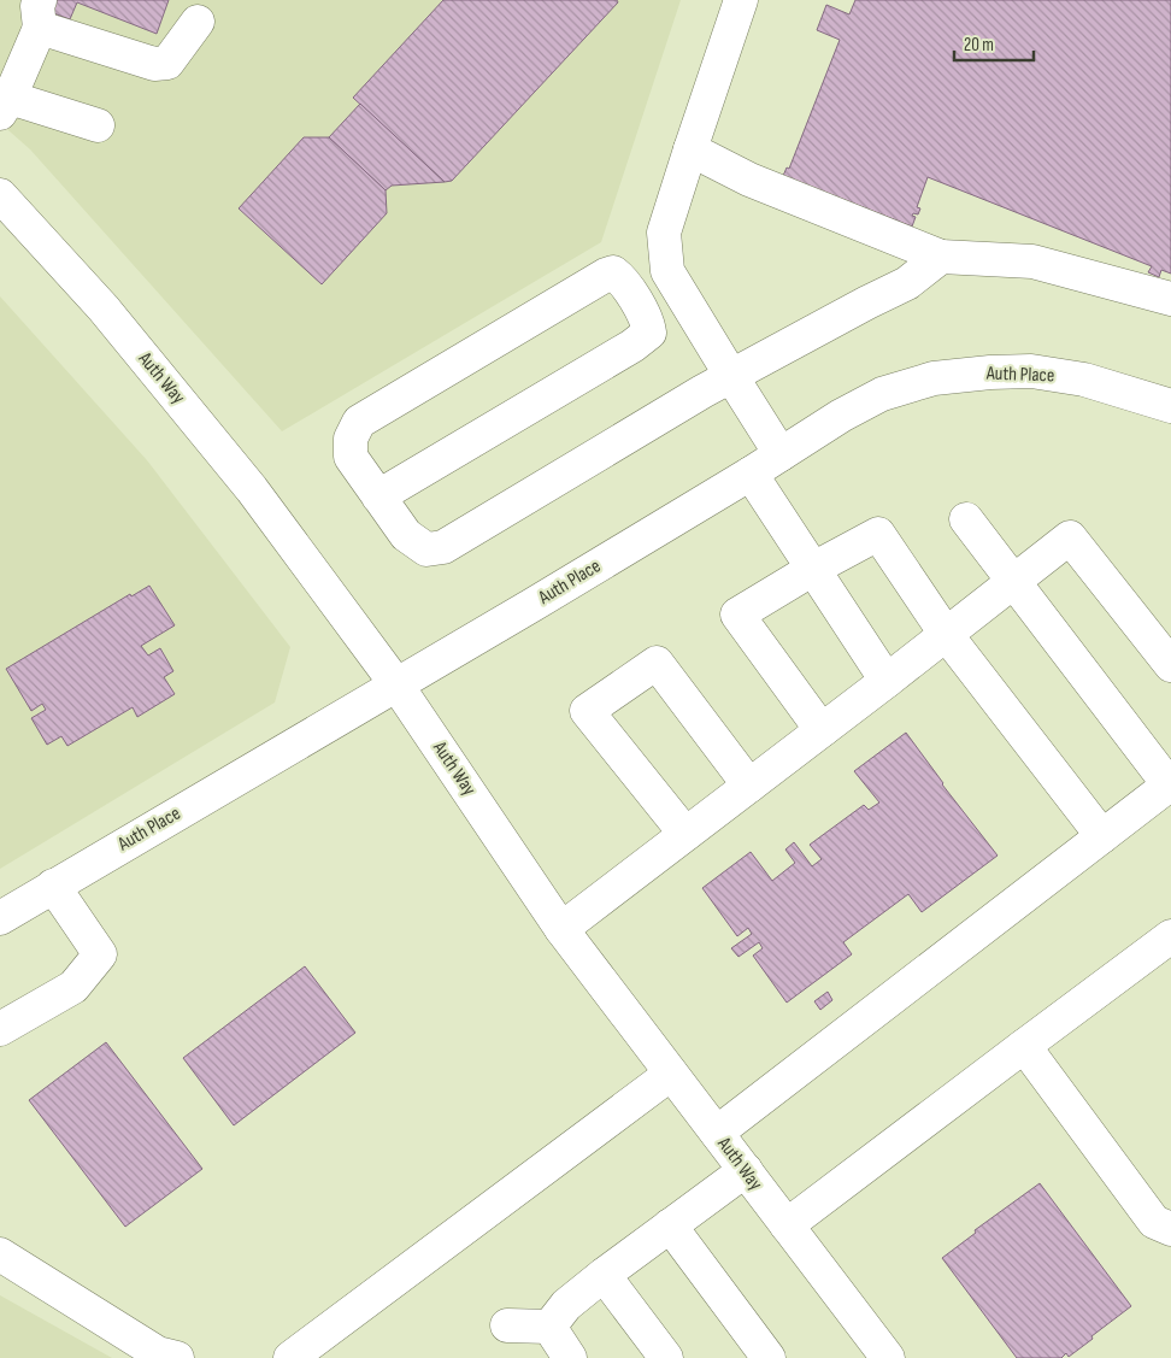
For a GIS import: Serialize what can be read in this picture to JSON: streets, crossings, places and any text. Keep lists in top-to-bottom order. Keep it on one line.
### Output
{"streets":{"street":["Auth Place","Auth Way"]},"crossings":[["Auth Place","Auth Way"]],"scale_bar":"20 m"}
